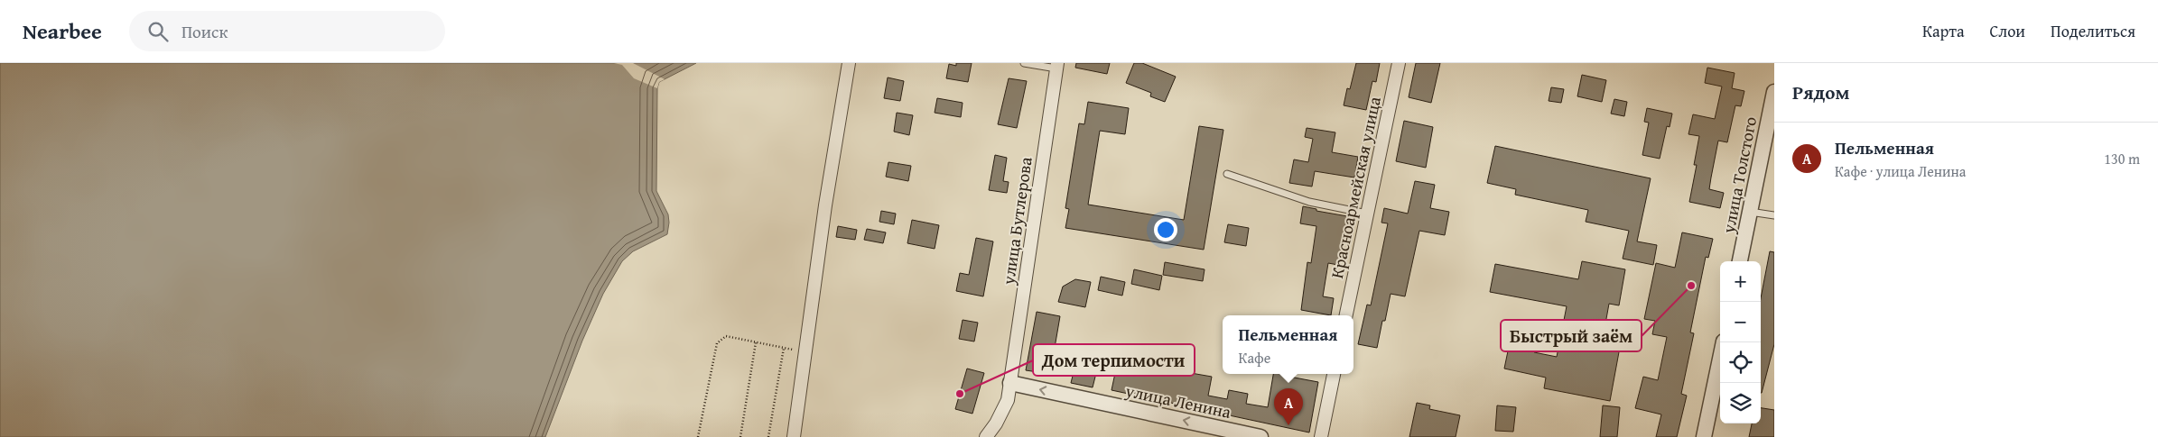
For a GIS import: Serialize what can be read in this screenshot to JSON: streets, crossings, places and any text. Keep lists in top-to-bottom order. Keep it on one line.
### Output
{"streets":{"street":["улица Толстого","Красноармейская улица","улица Бутлерова","улица Ленина"]},"crossings":[["улица Бутлерова","улица Ленина"]],"one_way":["улица Ленина"],"places":["Быстрый заём","Дом терпимости"],"page":{"header":"Nearbee","search":"Поиск","nav":["Карта","Слои","Поделиться"],"heading":"Рядом","list":[{"mark":"A","name":"Пельменная","note":"Кафе · улица Ленина","value":"130 m"}],"map_buttons":["+","−"],"popup":["Пельменная","Кафе"],"pins":"A"}}
